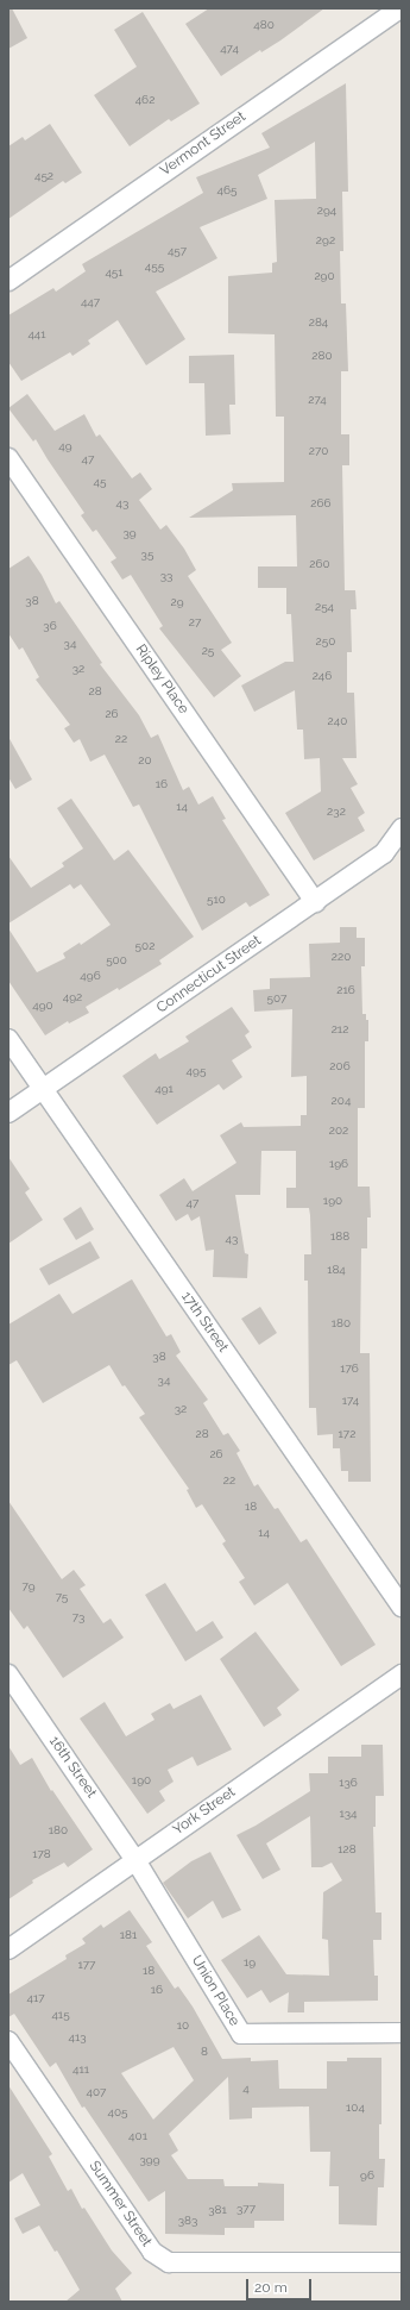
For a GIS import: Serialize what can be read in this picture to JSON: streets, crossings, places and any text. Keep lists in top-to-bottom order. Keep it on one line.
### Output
{"streets":{"street":["Vermont Street","Ripley Place","Connecticut Street","17th Street","16th Street","York Street","Union Place","Summer Street"]},"crossings":[["Ripley Place","Connecticut Street"],["Connecticut Street","17th Street"],["16th Street","York Street"],["16th Street","Union Place"],["York Street","Union Place"]],"house_numbers":["480","474","462","452","465","294","292","457","455","451","290","447","284","441","280","274","49","270","47","45","43","266","39","35","260","33","38","29","254","27","36","250","34","25","32","246","28","26","240","22","20","16","14","232","510","502","220","500","496","216","492","507","490","212","206","495","491","204","202","196","190","47","188","43","184","180","38","176","34","174","32","28","172","26","22","18","14","79","75","73","190","136","134","180","128","178","181","19","177","18","16","417","415","10","413","8","411","4","407","104","405","401","399","96","377","381","383"],"scale_bar":"20 m"}
